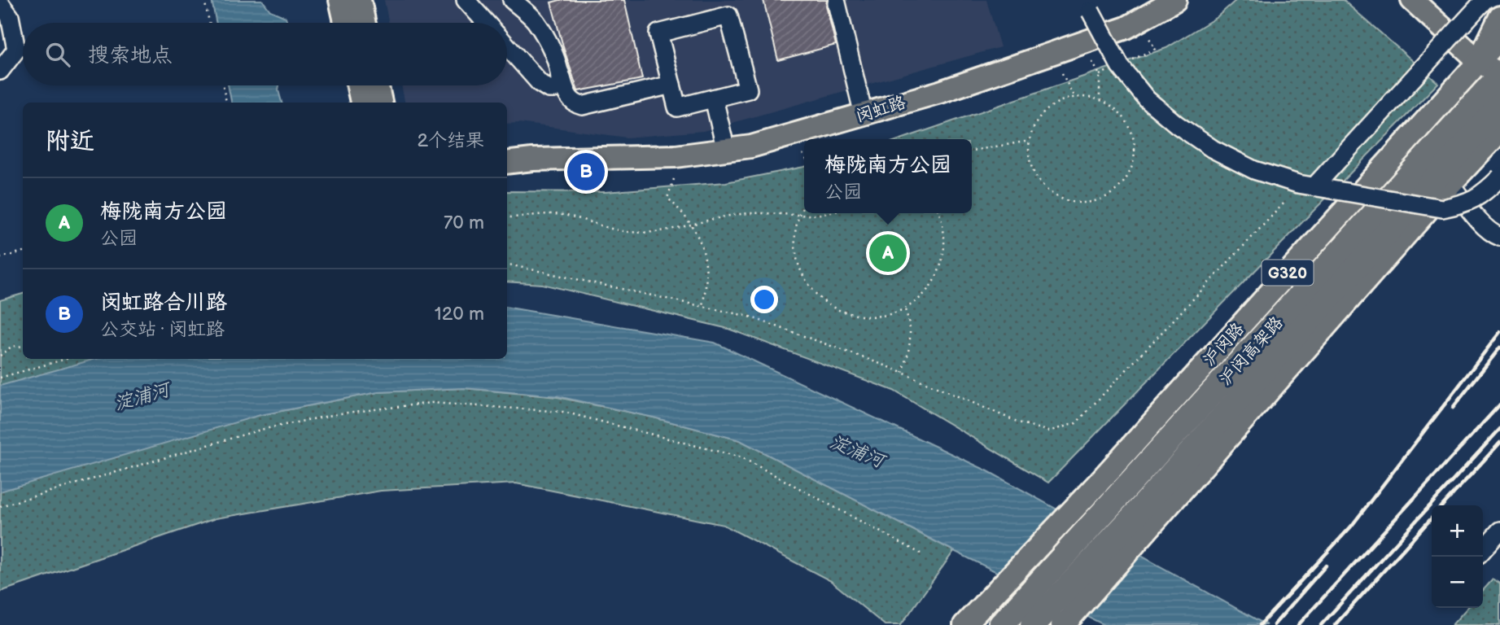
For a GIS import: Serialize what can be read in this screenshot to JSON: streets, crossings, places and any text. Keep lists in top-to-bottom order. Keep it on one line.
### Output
{"streets":{"highway":["沪闵高架路"],"main road":["闵虹路","G320","沪闵路"]},"water":["淀浦河"],"page":{"search":"搜索地点","heading":["附近","2个结果"],"popup":["梅陇南方公园","公园"],"pins":["B","A"],"list":[{"mark":"A","name":"梅陇南方公园","note":"公园","value":"70 m"},{"mark":"B","name":"闵虹路合川路","note":"公交站 · 闵虹路","value":"120 m"}],"map_buttons":["+","−"]}}
